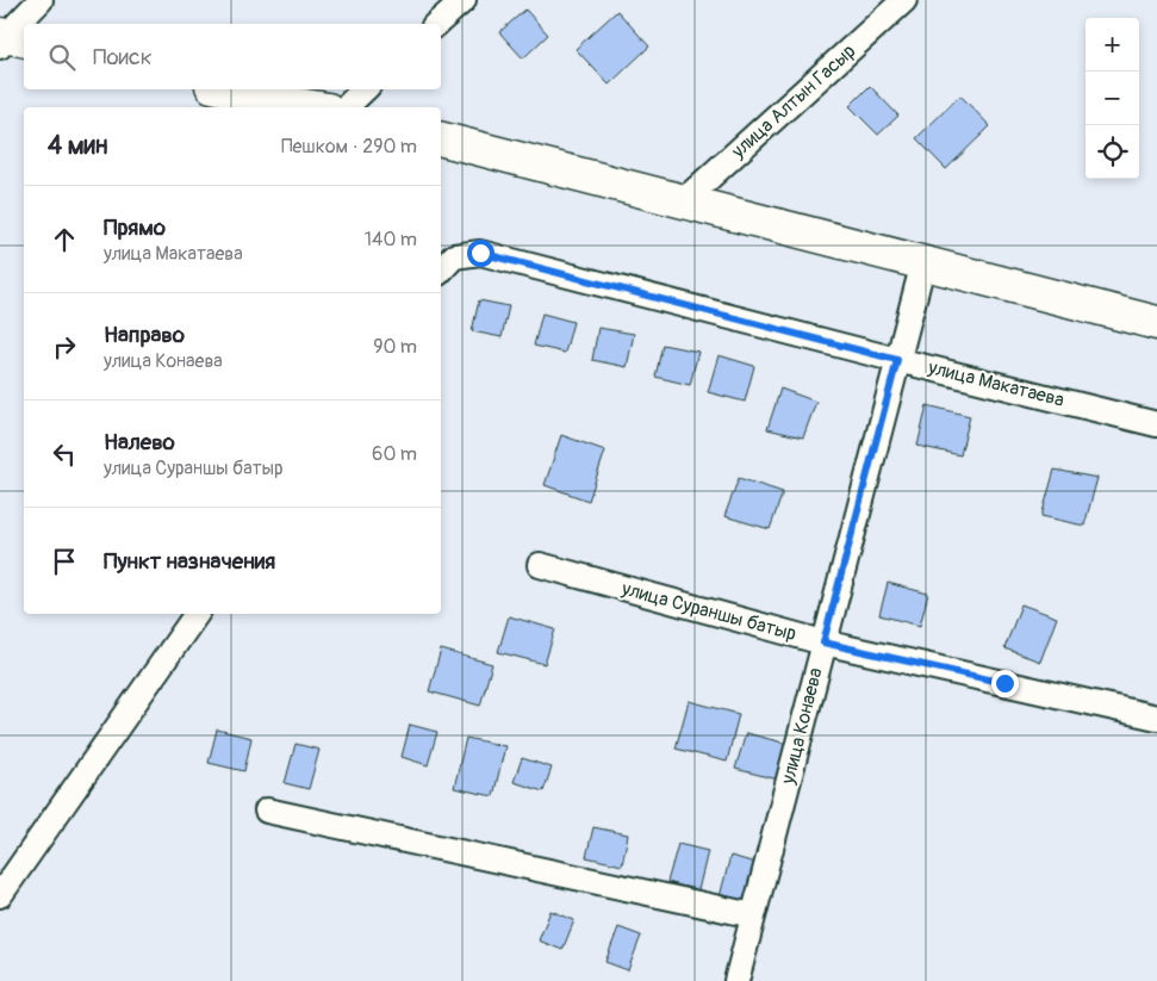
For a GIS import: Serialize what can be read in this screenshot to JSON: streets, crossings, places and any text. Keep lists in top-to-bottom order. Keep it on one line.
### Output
{"streets":{"street":["улица Алтын Гасыр","улица Макатаева","улица Сураншы батыр","улица Конаева"]},"crossings":[["улица Макатаева","улица Конаева"],["улица Сураншы батыр","улица Конаева"]],"page":{"map_buttons":["+","−"],"search":"Поиск","heading":["4 мин","Пешком · 290 m"],"list":[["Прямо","улица Макатаева","140 m"],["Направо","улица Конаева","90 m"],["Налево","улица Сураншы батыр","60 m"],"Пункт назначения"]}}
